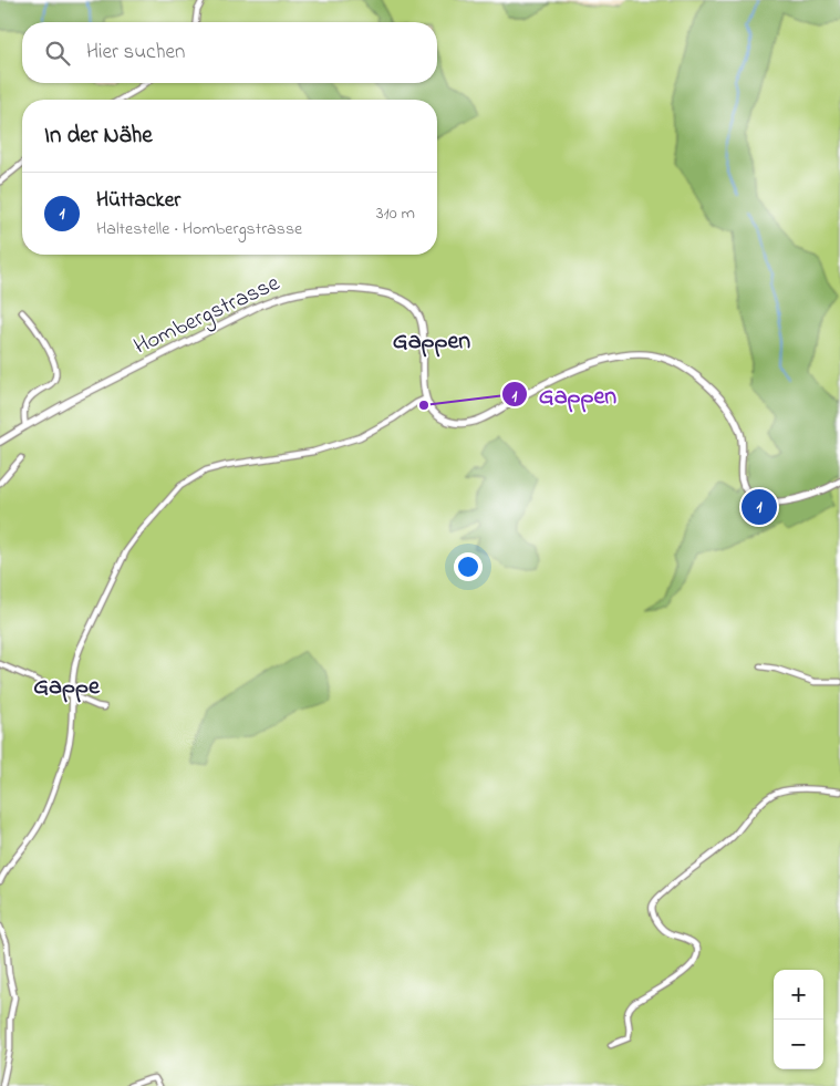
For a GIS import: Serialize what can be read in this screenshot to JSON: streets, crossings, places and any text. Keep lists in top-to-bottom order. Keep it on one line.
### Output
{"streets":{"street":["Hombergstrasse"]},"districts":["Gappen","Gappe"],"places":["Gappen"],"page":{"search":"Hier suchen","heading":"In der Nähe","list":[{"mark":"1","name":"Hüttacker","note":"Haltestelle · Hombergstrasse","value":"310 m"}],"pins":"1","map_buttons":["+","−"]}}
